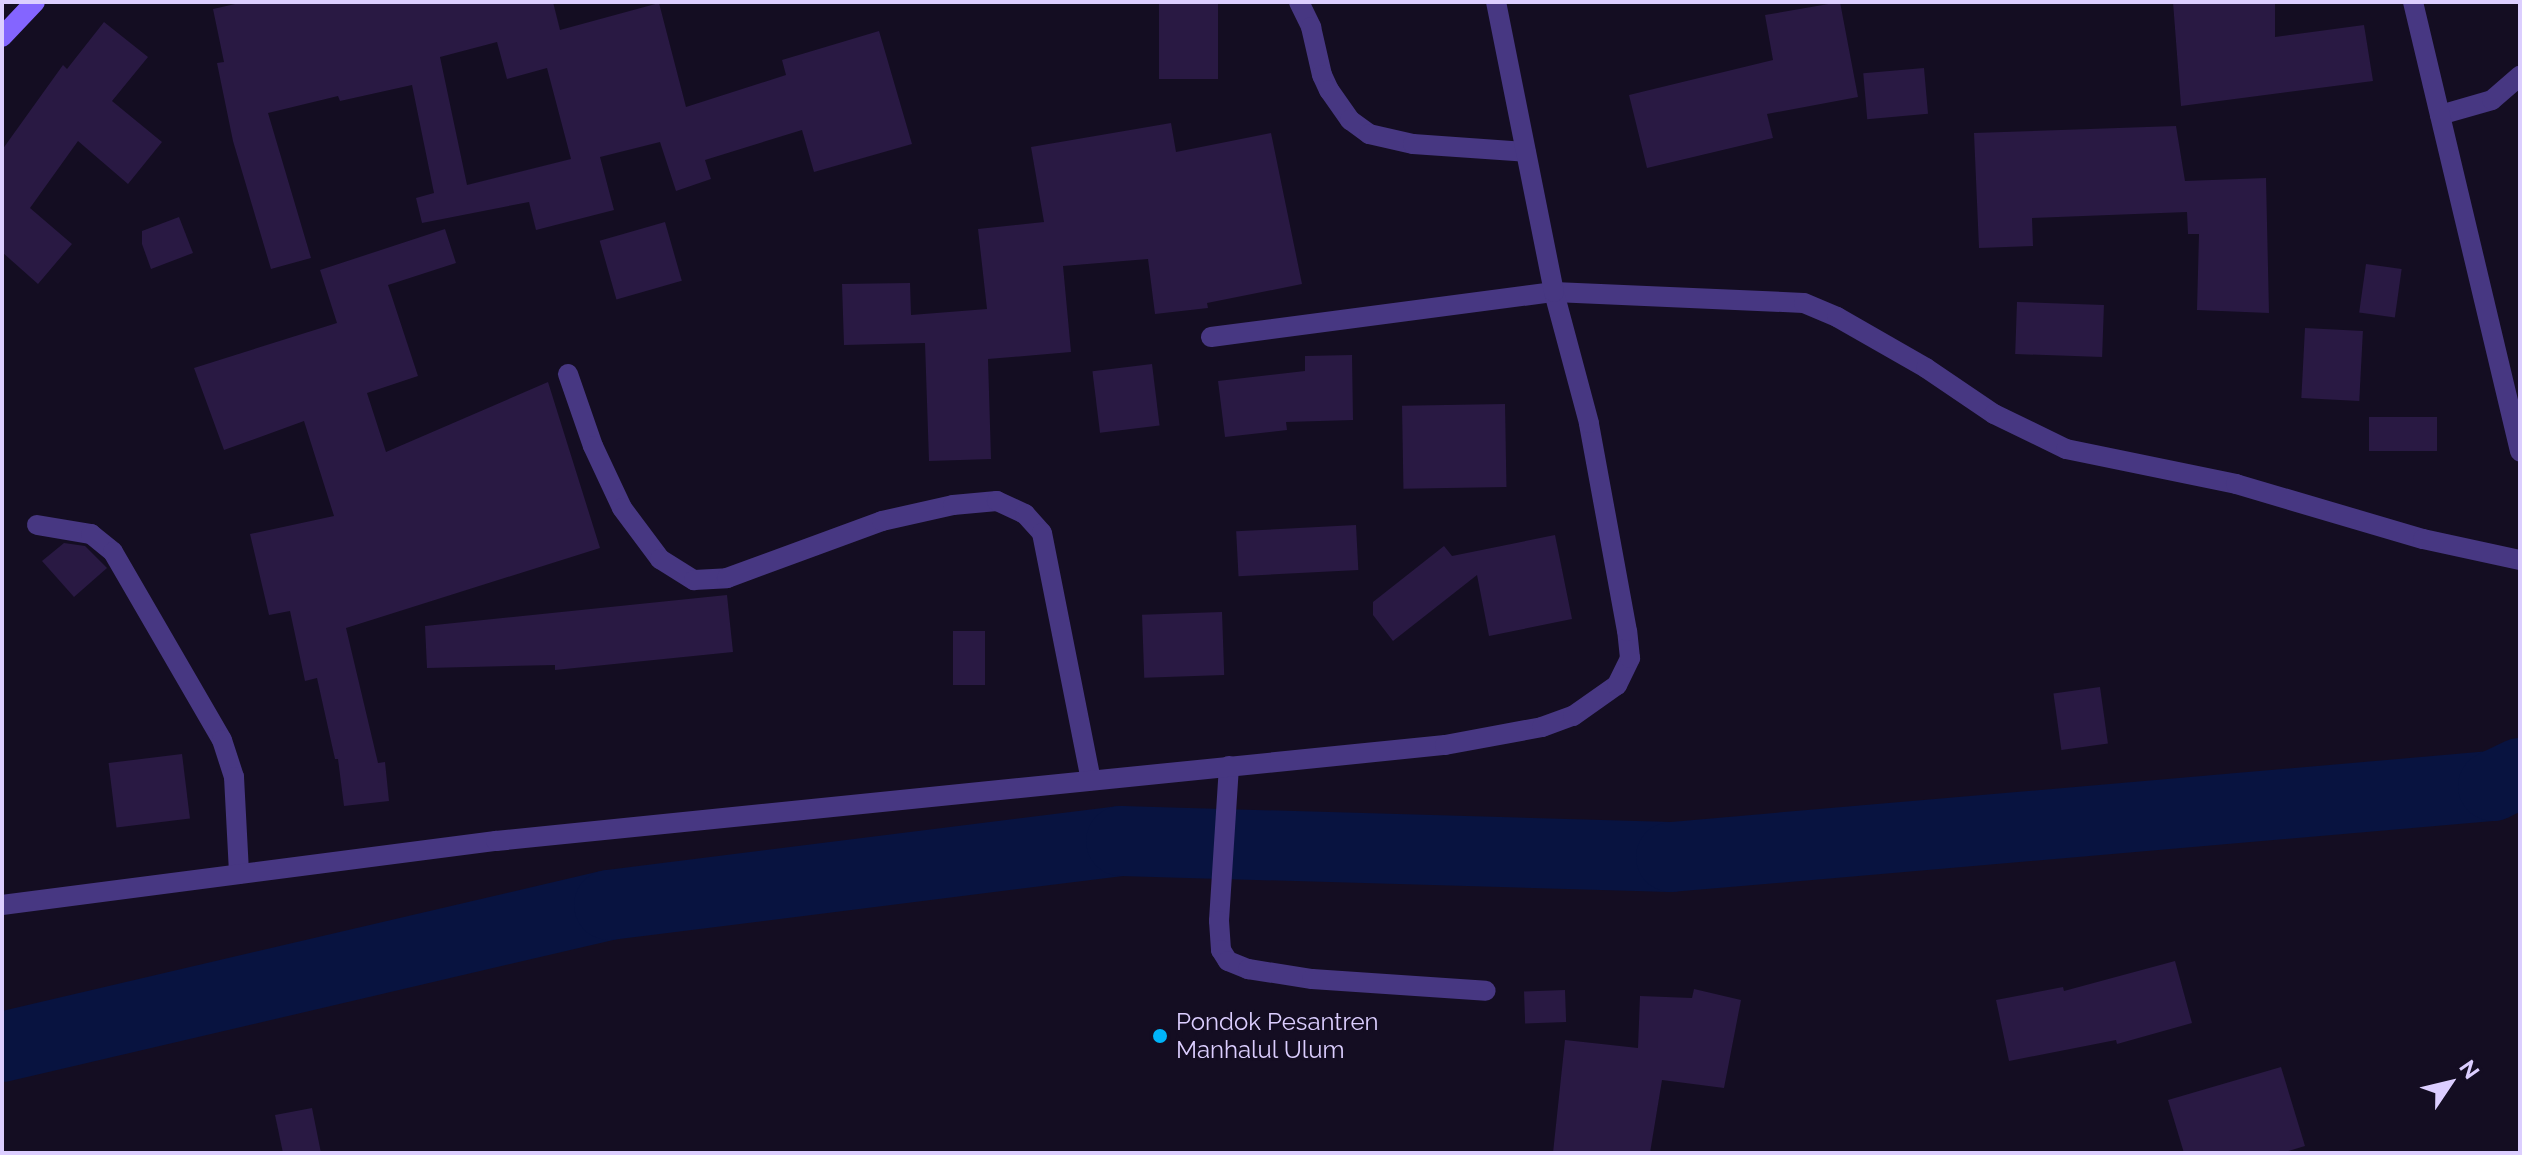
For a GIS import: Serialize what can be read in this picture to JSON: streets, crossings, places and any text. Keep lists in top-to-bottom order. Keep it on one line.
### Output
{"places":["Pondok Pesantren Manhalul Ulum"],"north":"top right"}
